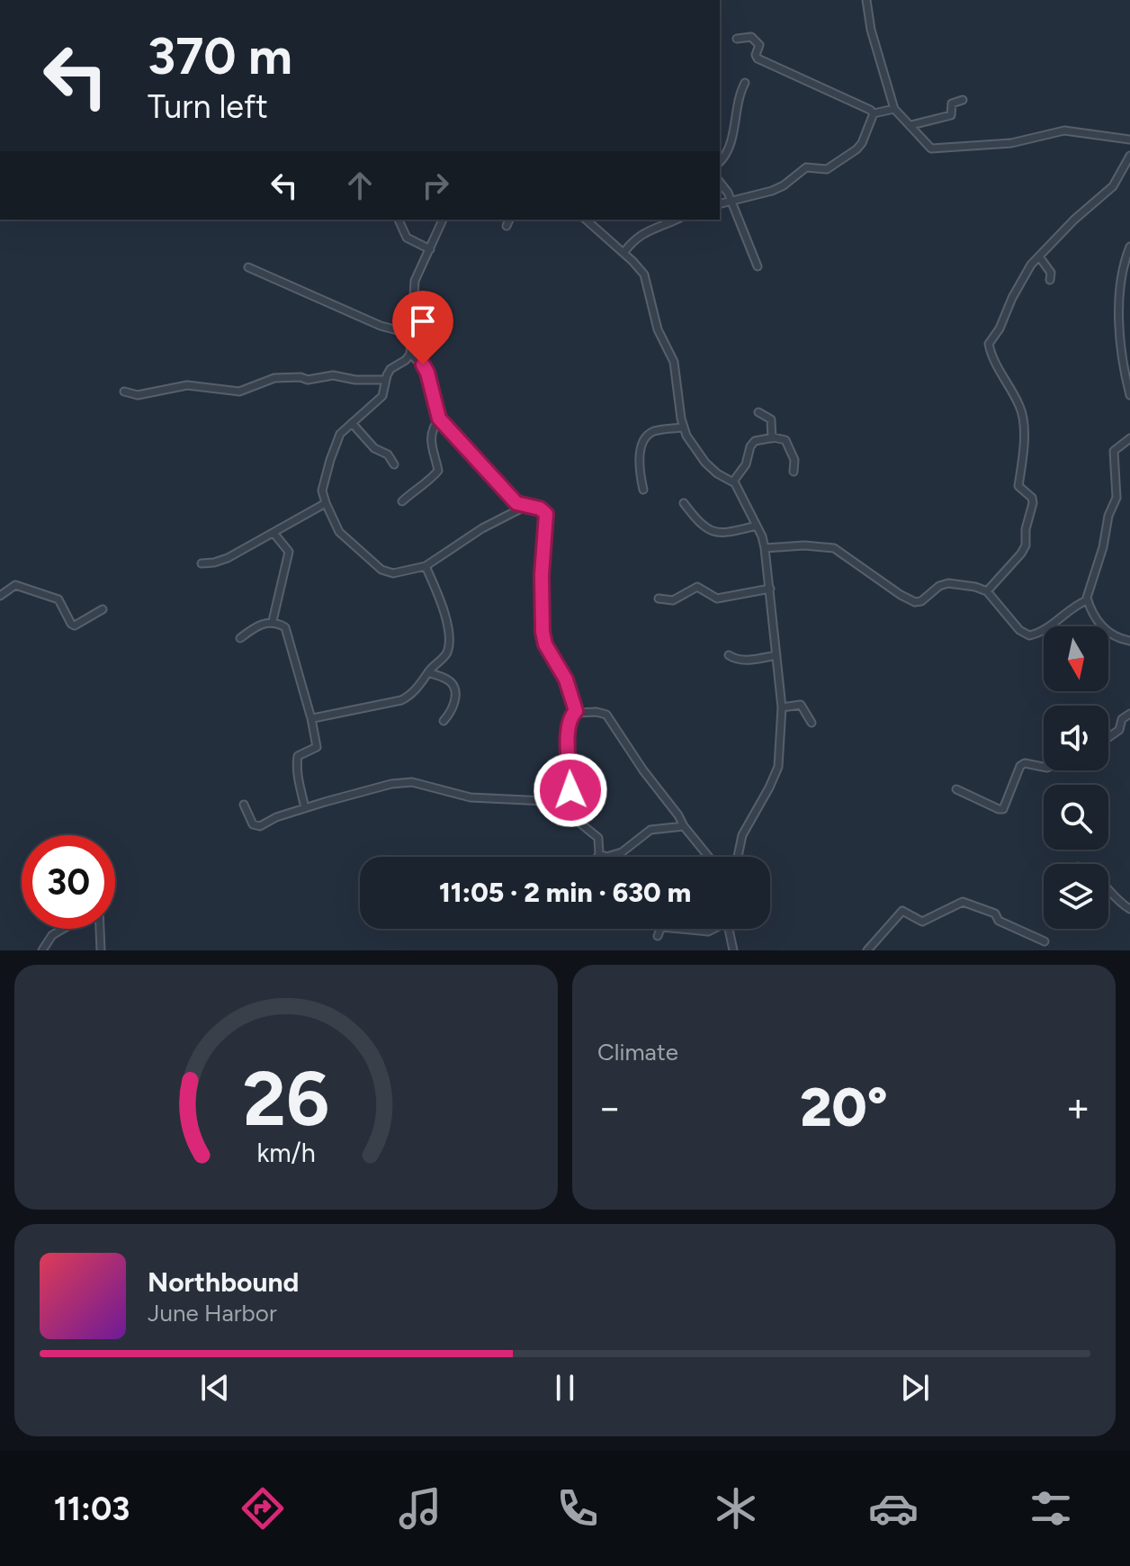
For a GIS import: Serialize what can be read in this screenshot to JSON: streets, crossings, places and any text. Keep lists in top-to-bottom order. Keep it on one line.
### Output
{"north":"bottom","page":{"turn":["370 m","Turn left"],"limit":"30","trip":"11:05 · 2 min · 630 m","tile":"Climate","heat":["−","20°","+"],"song":["Northbound","June Harbor"],"tabs":"11:03","gauge":["26","km/h"]}}
